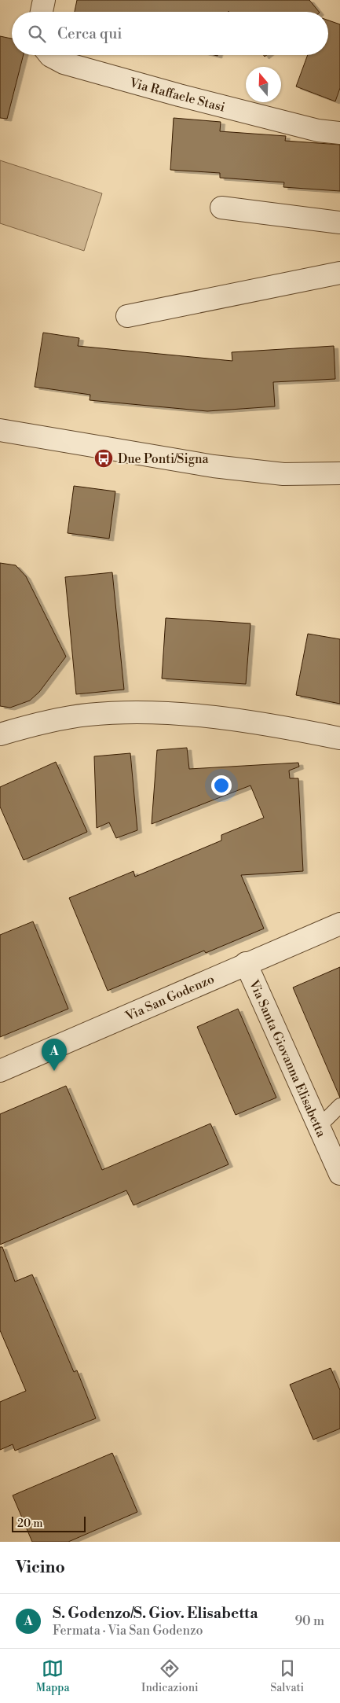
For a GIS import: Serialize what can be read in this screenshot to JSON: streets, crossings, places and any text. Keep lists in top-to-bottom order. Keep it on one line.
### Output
{"streets":{"street":["Via Raffaele Stasi","Via San Godenzo","Via Santa Giovanna Elisabetta"]},"crossings":[["Via San Godenzo","Via Santa Giovanna Elisabetta"]],"places":{"bus stop":["Due Ponti/Signa"]},"scale_bar":"20 m","north":"top","page":{"search":"Cerca qui","pins":"A","scale":"20 m","heading":"Vicino","list":[{"mark":"A","name":"S. Godenzo/S. Giov. Elisabetta","note":"Fermata · Via San Godenzo","value":"90 m"}],"nav":["Mappa","Indicazioni","Salvati"]}}
